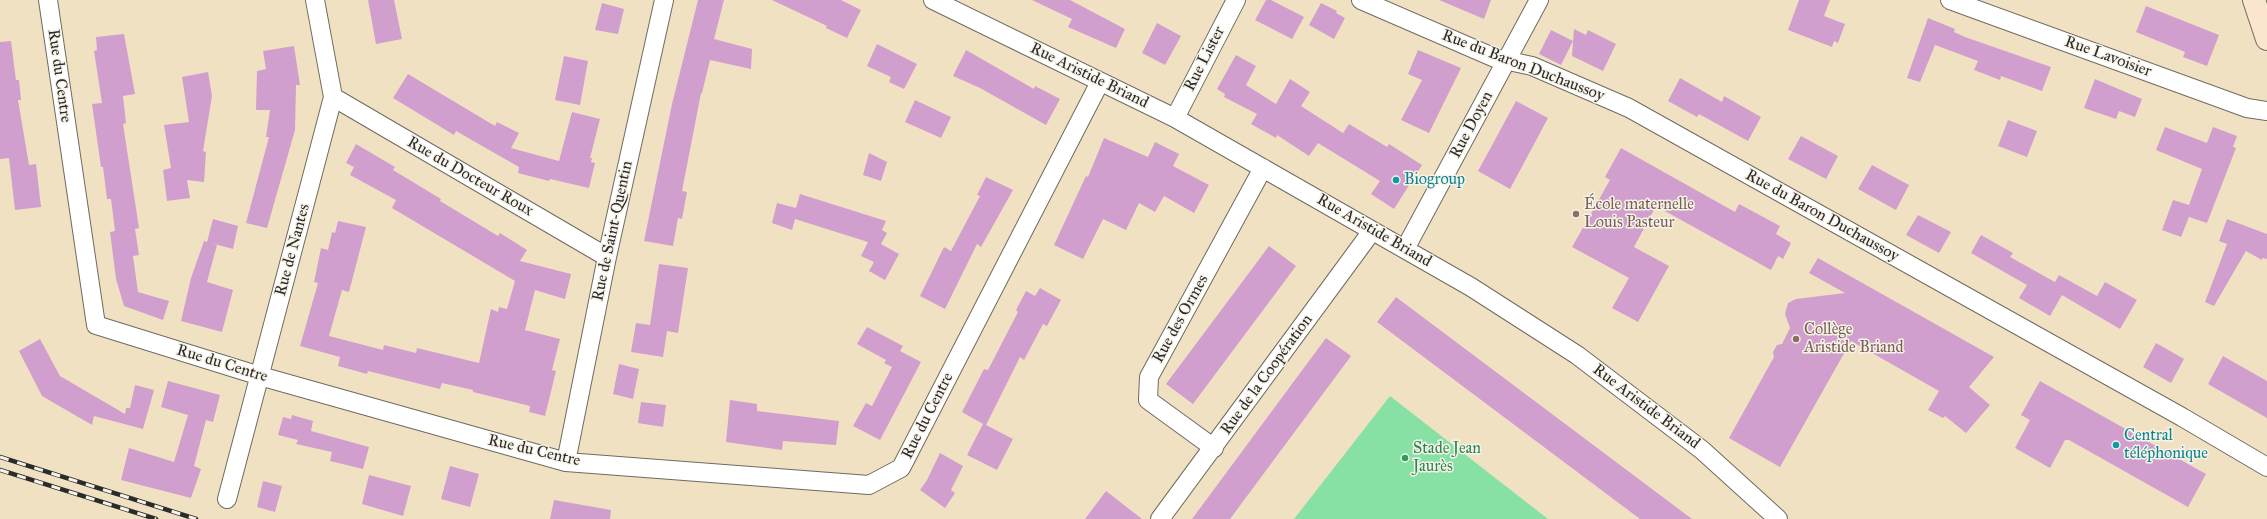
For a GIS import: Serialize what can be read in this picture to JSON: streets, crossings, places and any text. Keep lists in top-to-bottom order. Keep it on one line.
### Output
{"streets":{"street":["Rue Lavoisier","Rue Lister","Rue du Baron Duchaussoy","Rue du Centre","Rue Aristide Briand","Rue Doyen","Rue du Docteur Roux","Rue de Saint-Quentin","Rue de Nantes","Rue des Ormes","Rue de la Coopération"]},"crossings":[["Rue Lister","Rue Aristide Briand"],["Rue du Baron Duchaussoy","Rue Doyen"],["Rue du Centre","Rue Aristide Briand"],["Rue du Centre","Rue de Saint-Quentin"],["Rue du Centre","Rue de Nantes"],["Rue Aristide Briand","Rue Doyen"],["Rue Aristide Briand","Rue des Ormes"],["Rue Aristide Briand","Rue de la Coopération"],["Rue du Docteur Roux","Rue de Saint-Quentin"],["Rue du Docteur Roux","Rue de Nantes"],["Rue des Ormes","Rue de la Coopération"]],"places":["Biogroup","École maternelle Louis Pasteur","Collège Aristide Briand","Central téléphonique","Stade Jean Jaurès"]}
